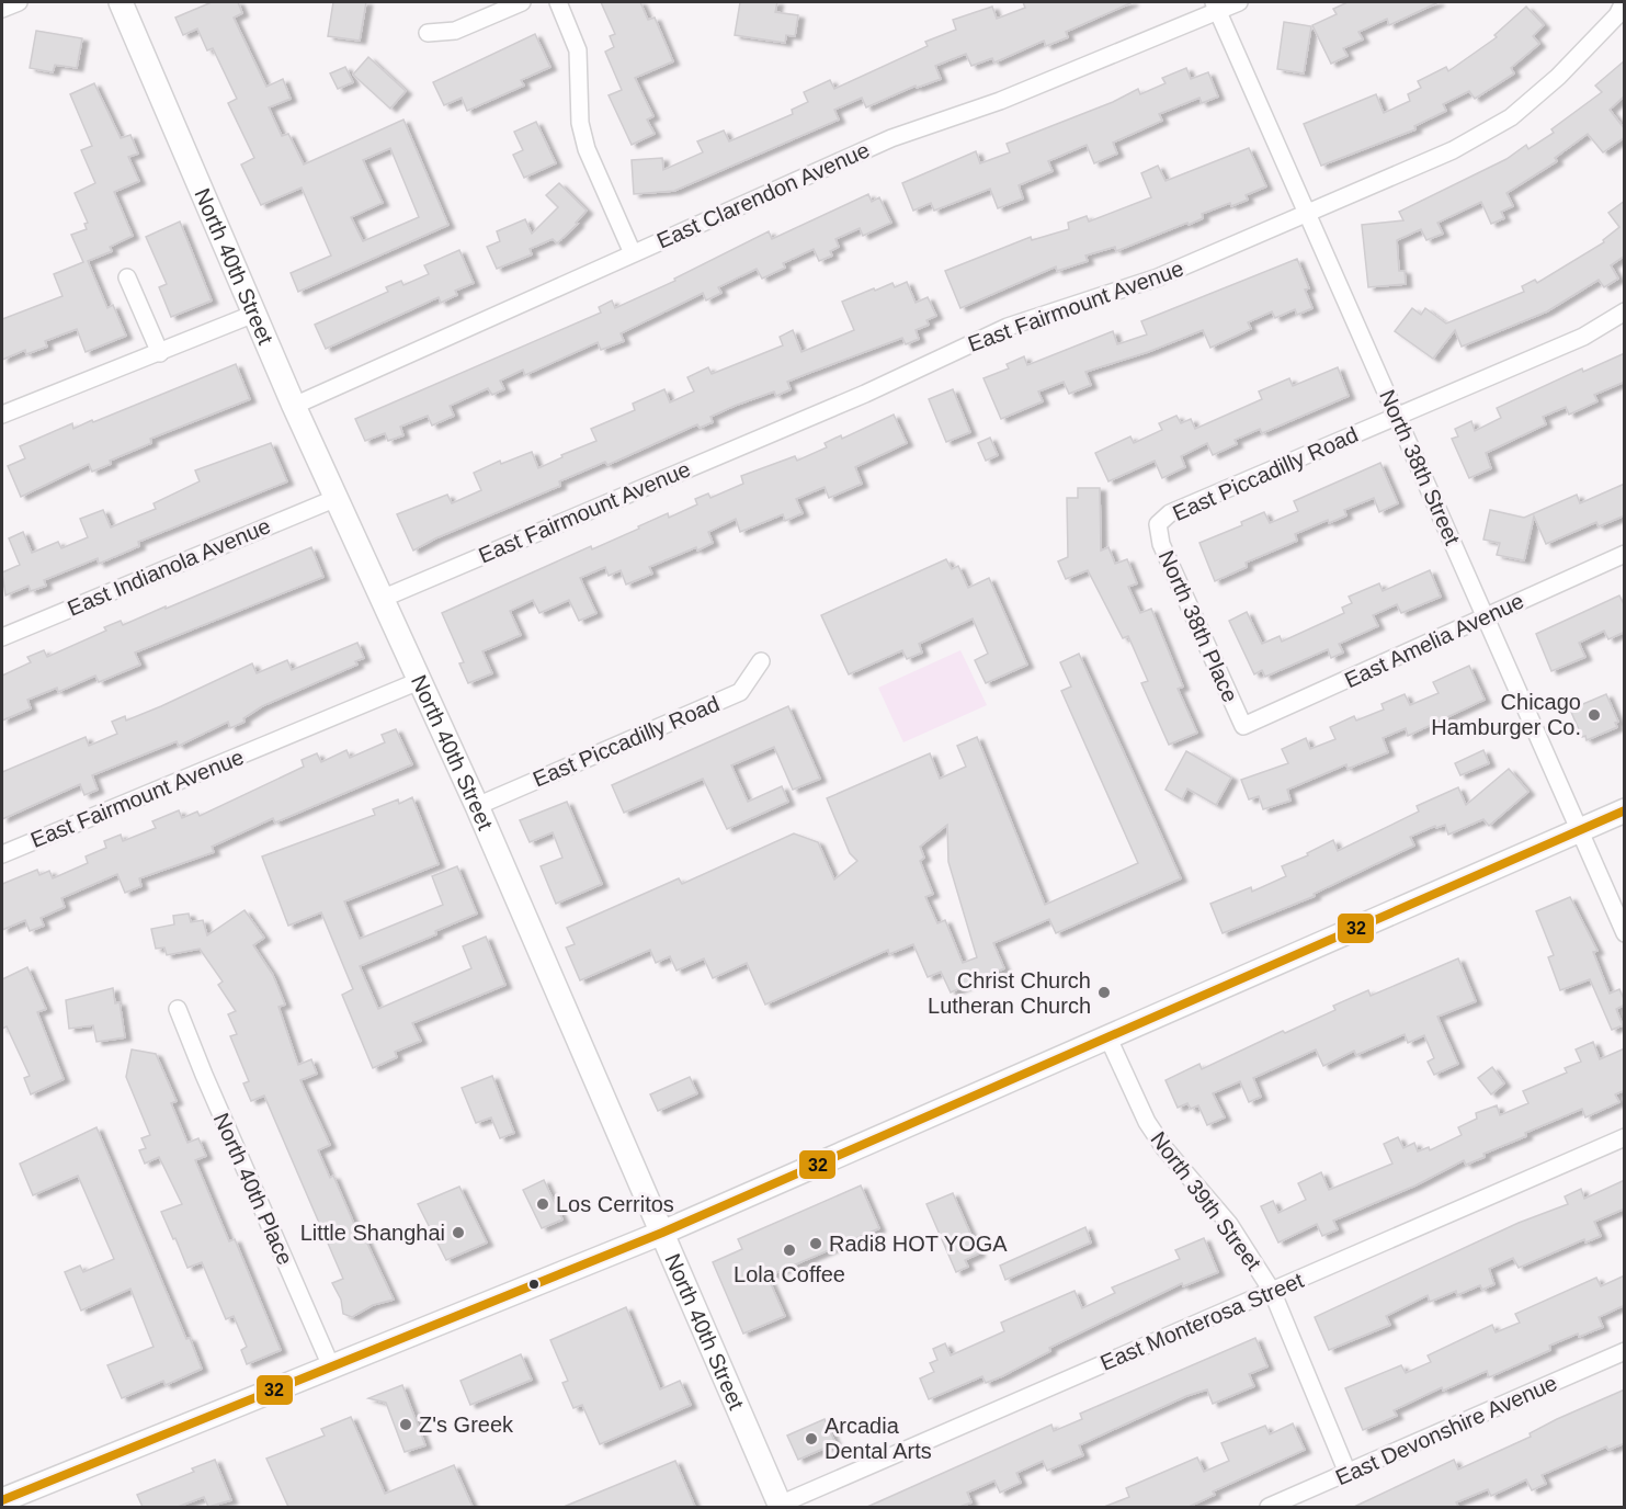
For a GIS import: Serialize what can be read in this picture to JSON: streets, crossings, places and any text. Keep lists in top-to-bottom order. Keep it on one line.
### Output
{"streets":{"main road":["North 40th Street"],"street":["East Clarendon Avenue","East Fairmount Avenue","North 38th Street","East Piccadilly Road","East Indianola Avenue","North 38th Place","East Amelia Avenue","North 40th Place","North 39th Street","East Monterosa Street","East Devonshire Avenue"]},"crossings":[["East Clarendon Avenue","North 40th Street"],["East Clarendon Avenue","North 38th Street"],["North 40th Street","East Fairmount Avenue"],["North 40th Street","East Piccadilly Road"],["North 40th Street","East Indianola Avenue"],["North 40th Street","East Monterosa Street"],["East Fairmount Avenue","North 38th Street"],["North 38th Street","East Piccadilly Road"],["North 38th Street","East Amelia Avenue"],["East Piccadilly Road","North 38th Place"],["North 38th Place","East Amelia Avenue"],["North 39th Street","East Monterosa Street"],["North 39th Street","East Devonshire Avenue"]],"places":["Chicago Hamburger Co.","Christ Church Lutheran Church","Los Cerritos","Little Shanghai","Radi8 HOT YOGA","Lola Coffee","Z's Greek","Arcadia Dental Arts"],"lines":["transit line 32"]}
